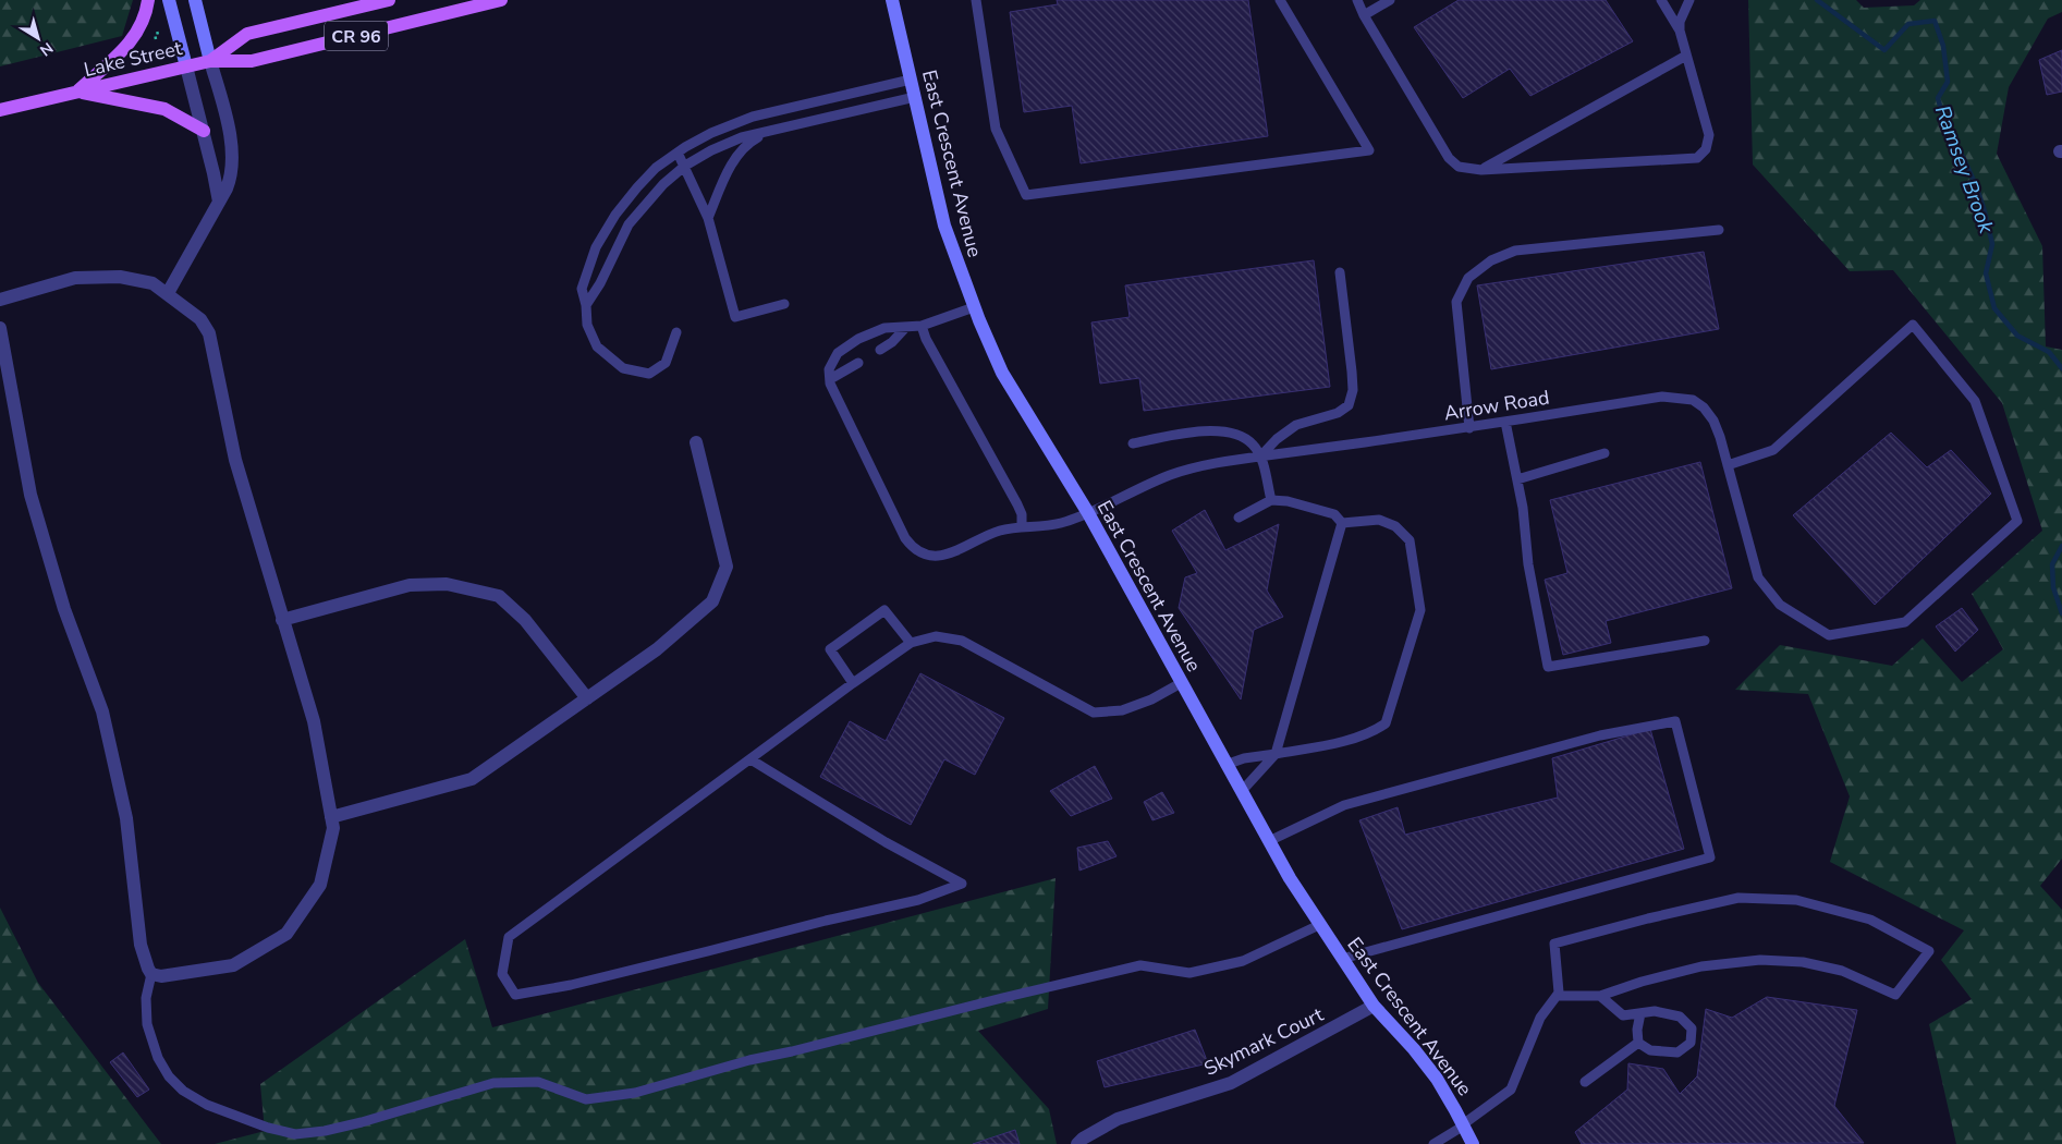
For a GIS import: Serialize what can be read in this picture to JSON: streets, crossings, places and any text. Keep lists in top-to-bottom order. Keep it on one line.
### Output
{"streets":{"main road":["CR 96","Lake Street"],"street":["East Crescent Avenue","Skymark Court"],"lane":["Arrow Road"]},"crossings":[["East Crescent Avenue","Arrow Road"],["East Crescent Avenue","Skymark Court"]],"water":["Ramsey Brook"],"north":"bottom right"}
